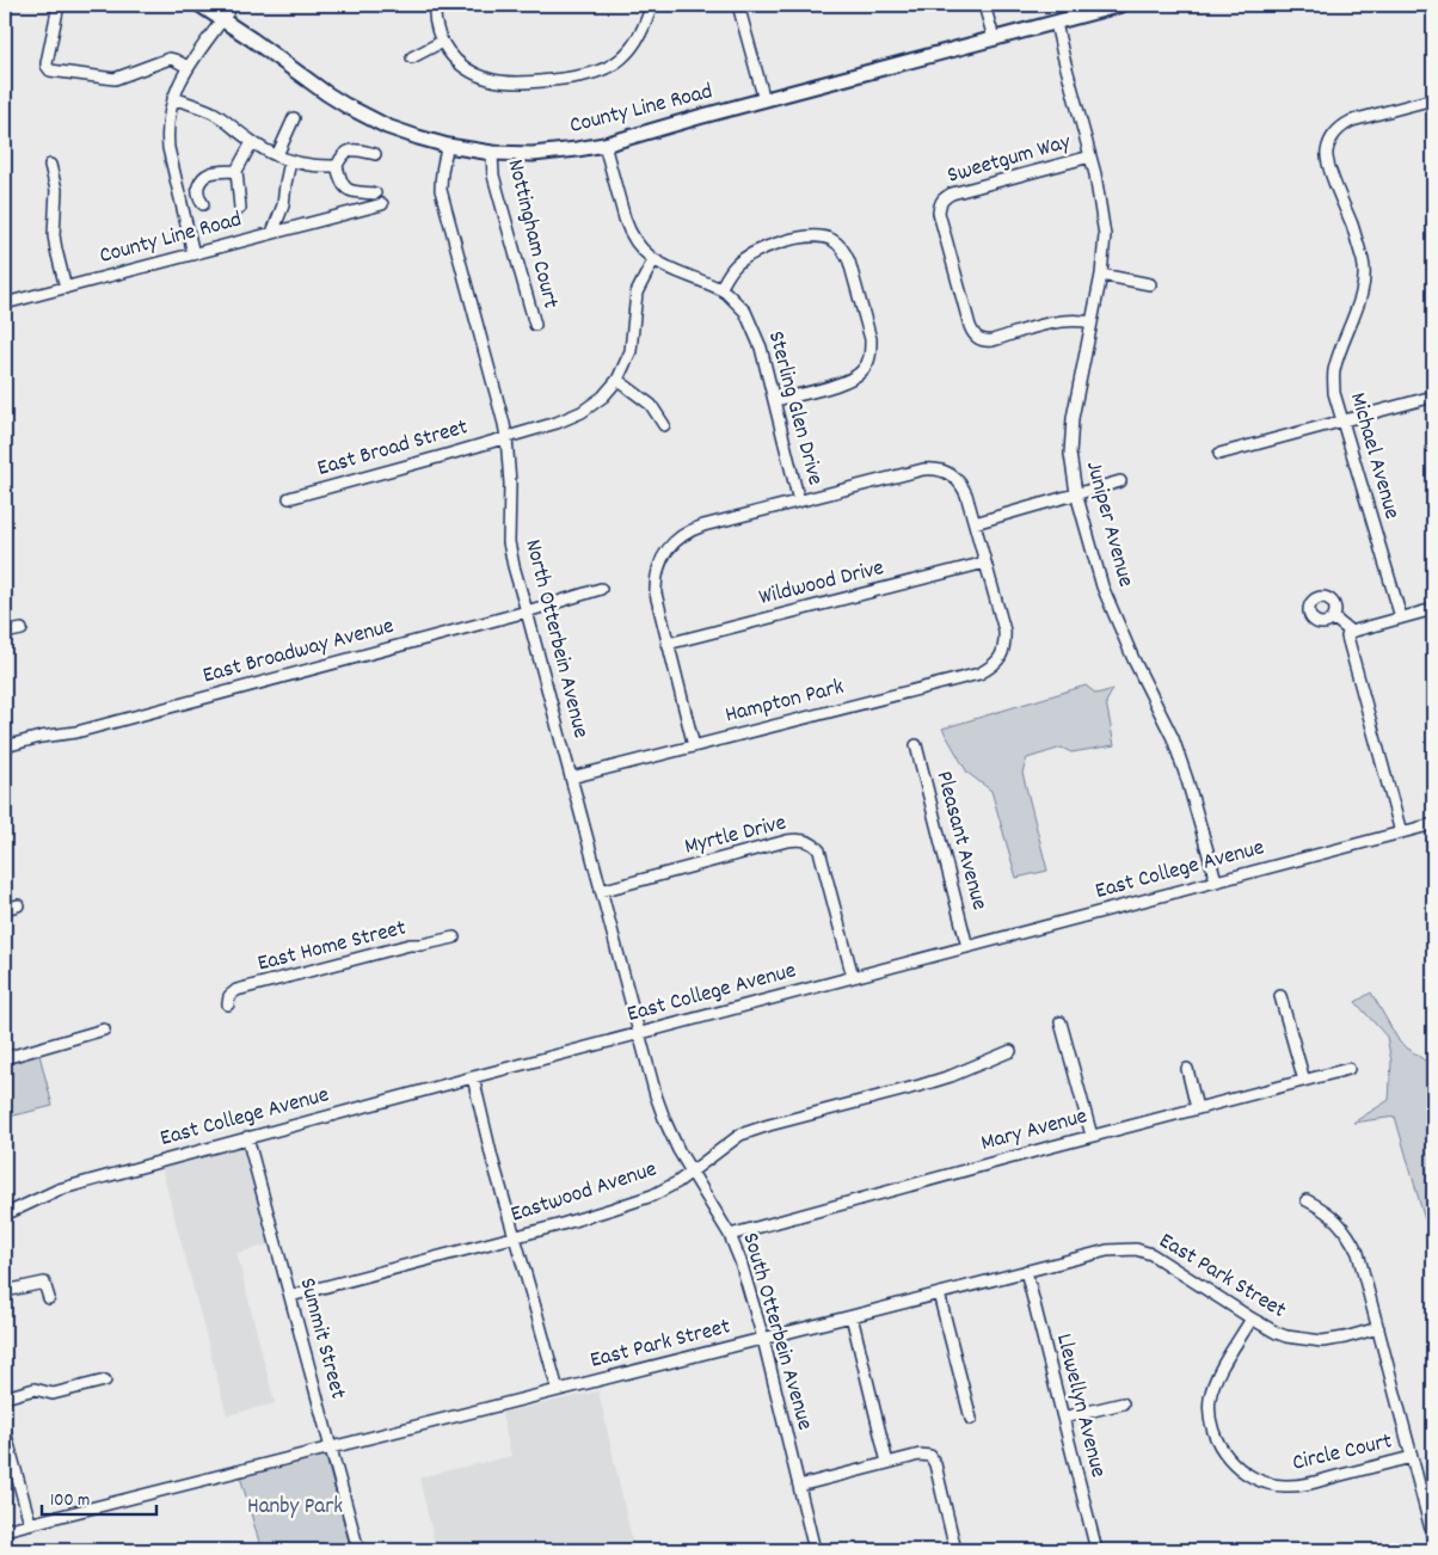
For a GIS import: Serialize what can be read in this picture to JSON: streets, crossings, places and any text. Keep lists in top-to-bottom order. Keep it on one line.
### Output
{"streets":{"main road":["County Line Road"],"street":["Sweetgum Way","Nottingham Court","Sterling Glen Drive","East Broad Street","Michael Avenue","Juniper Avenue","Wildwood Drive","North Otterbein Avenue","East Broadway Avenue","Hampton Park","Myrtle Drive","Pleasant Avenue","East College Avenue","East Home Street","Mary Avenue","Eastwood Avenue","East Park Street","South Otterbein Avenue","Summit Street","Llewellyn Avenue","Circle Court"]},"crossings":[["County Line Road","Nottingham Court"],["County Line Road","Sterling Glen Drive"],["County Line Road","Juniper Avenue"],["County Line Road","North Otterbein Avenue"],["Sweetgum Way","Juniper Avenue"],["Sterling Glen Drive","East Broad Street"],["East Broad Street","North Otterbein Avenue"],["Juniper Avenue","East College Avenue"],["Wildwood Drive","Hampton Park"],["North Otterbein Avenue","East Broadway Avenue"],["North Otterbein Avenue","Hampton Park"],["North Otterbein Avenue","Myrtle Drive"],["North Otterbein Avenue","East College Avenue"],["North Otterbein Avenue","South Otterbein Avenue"],["Myrtle Drive","East College Avenue"],["Pleasant Avenue","East College Avenue"],["East College Avenue","South Otterbein Avenue"],["East College Avenue","Summit Street"],["Mary Avenue","South Otterbein Avenue"],["Eastwood Avenue","South Otterbein Avenue"],["Eastwood Avenue","Summit Street"],["East Park Street","South Otterbein Avenue"],["East Park Street","Summit Street"],["East Park Street","Llewellyn Avenue"],["East Park Street","Circle Court"]],"parks":["Hanby Park"],"scale_bar":"100 m"}
